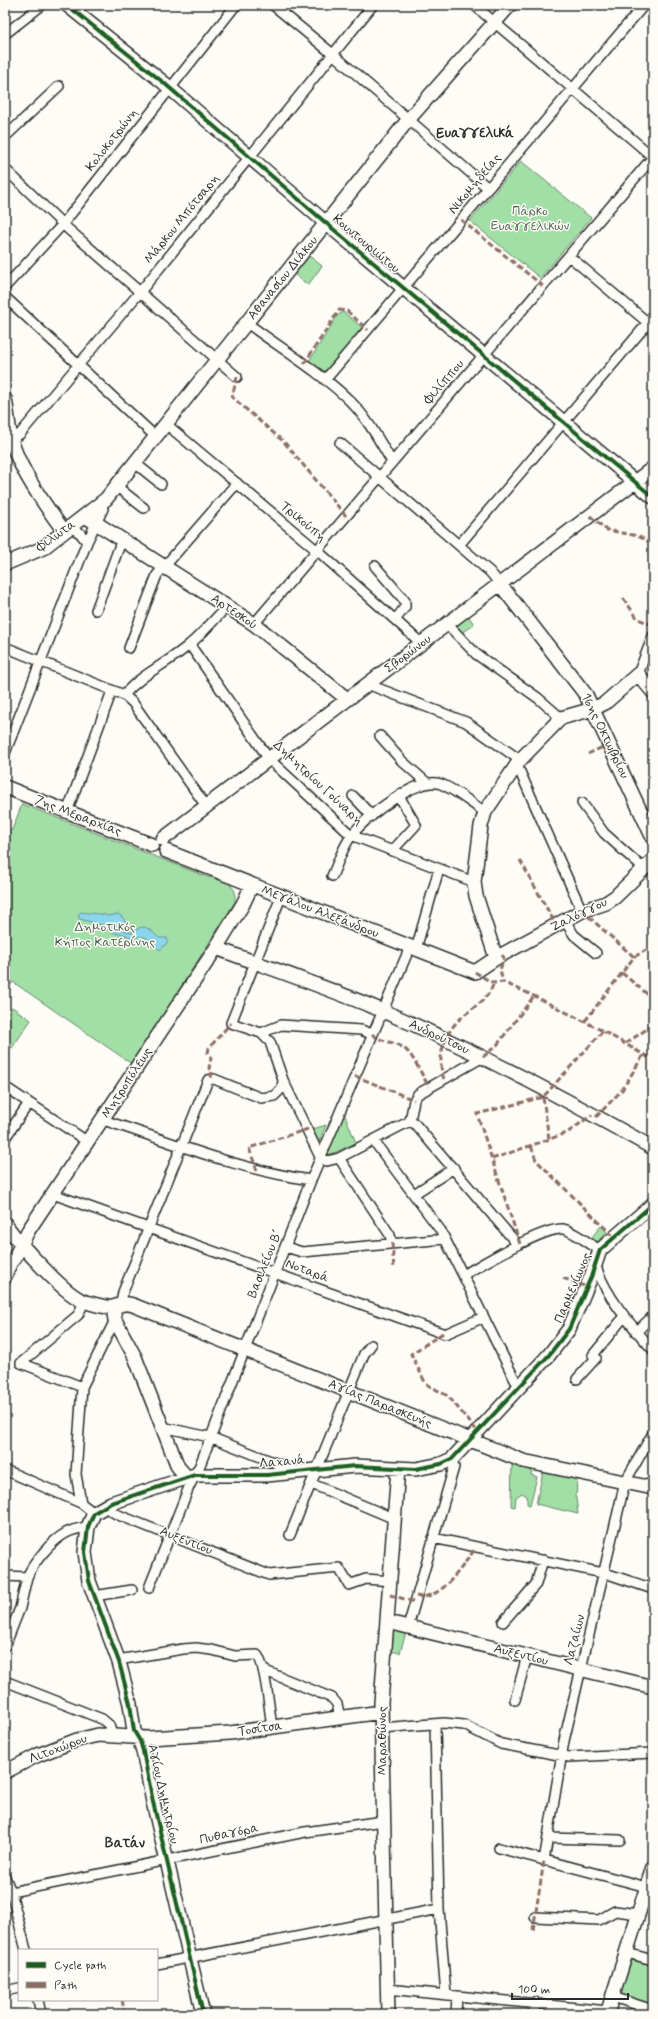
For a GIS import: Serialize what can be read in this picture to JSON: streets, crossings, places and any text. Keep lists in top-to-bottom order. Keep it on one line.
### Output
{"streets":{"street":["Κολοκοτρώνη","Νικομηδείας","Μάρκου Μπότσαρη","Κουντουριώτου","Αθανασίου Διάκου","Φιλίππου","Τρικούπη","Φιλώτα","Αρτεσκού","Σβορώνου","16ης Οκτωβρίου","Δημητρίου Γούναρη","7ης Μεραρχίας","Μεγάλου Αλεξάνδρου","Ζαλόγγου","Ανδρούτσου","Μητροπόλεως","Βασιλείου Β΄","Νοταρά","Παρμενίωνος","Αγίας Παρασκευής","Λαχανά","Αυξεντίου","Λαζαίων","Τοσίτσα","Μαραθώνος","Λιτοχώρου","Αγίου Δημητρίου","Πυθαγόρα"]},"crossings":[["Κολοκοτρώνη","Κουντουριώτου"],["Νικομηδείας","Κουντουριώτου"],["Μάρκου Μπότσαρη","Κουντουριώτου"],["Κουντουριώτου","Αθανασίου Διάκου"],["Κουντουριώτου","Φιλίππου"],["Κουντουριώτου","Σβορώνου"],["Αθανασίου Διάκου","Τρικούπη"],["Αθανασίου Διάκου","Φιλώτα"],["Αθανασίου Διάκου","Αρτεσκού"],["Φιλίππου","Τρικούπη"],["Φιλίππου","Αρτεσκού"],["Τρικούπη","Σβορώνου"],["Φιλώτα","Αρτεσκού"],["Αρτεσκού","Σβορώνου"],["Σβορώνου","16ης Οκτωβρίου"],["Σβορώνου","Δημητρίου Γούναρη"],["Σβορώνου","7ης Μεραρχίας"],["Σβορώνου","Μεγάλου Αλεξάνδρου"],["Δημητρίου Γούναρη","Βασιλείου Β΄"],["7ης Μεραρχίας","Μεγάλου Αλεξάνδρου"],["Μεγάλου Αλεξάνδρου","Ζαλόγγου"],["Μεγάλου Αλεξάνδρου","Μητροπόλεως"],["Μεγάλου Αλεξάνδρου","Βασιλείου Β΄"],["Ανδρούτσου","Μητροπόλεως"],["Ανδρούτσου","Βασιλείου Β΄"],["Μητροπόλεως","Νοταρά"],["Βασιλείου Β΄","Νοταρά"],["Βασιλείου Β΄","Αγίας Παρασκευής"],["Βασιλείου Β΄","Λαχανά"],["Βασιλείου Β΄","Αυξεντίου"],["Παρμενίωνος","Αγίας Παρασκευής"],["Παρμενίωνος","Λαχανά"],["Αγίας Παρασκευής","Λαχανά"],["Αγίας Παρασκευής","Λαζαίων"],["Λαχανά","Αυξεντίου"],["Λαχανά","Μαραθώνος"],["Λαχανά","Αγίου Δημητρίου"],["Αυξεντίου","Λαζαίων"],["Αυξεντίου","Μαραθώνος"],["Αυξεντίου","Αγίου Δημητρίου"],["Τοσίτσα","Μαραθώνος"],["Τοσίτσα","Λιτοχώρου"],["Τοσίτσα","Αγίου Δημητρίου"],["Μαραθώνος","Πυθαγόρα"],["Λιτοχώρου","Αγίου Δημητρίου"],["Αγίου Δημητρίου","Πυθαγόρα"]],"districts":["Ευαγγελικά","Βατάν"],"parks":["Πάρκο Ευαγγελικών","Δημοτικός Κήπος Κατερίνης"],"legend":["Cycle path","Path"],"scale_bar":"100 m"}
